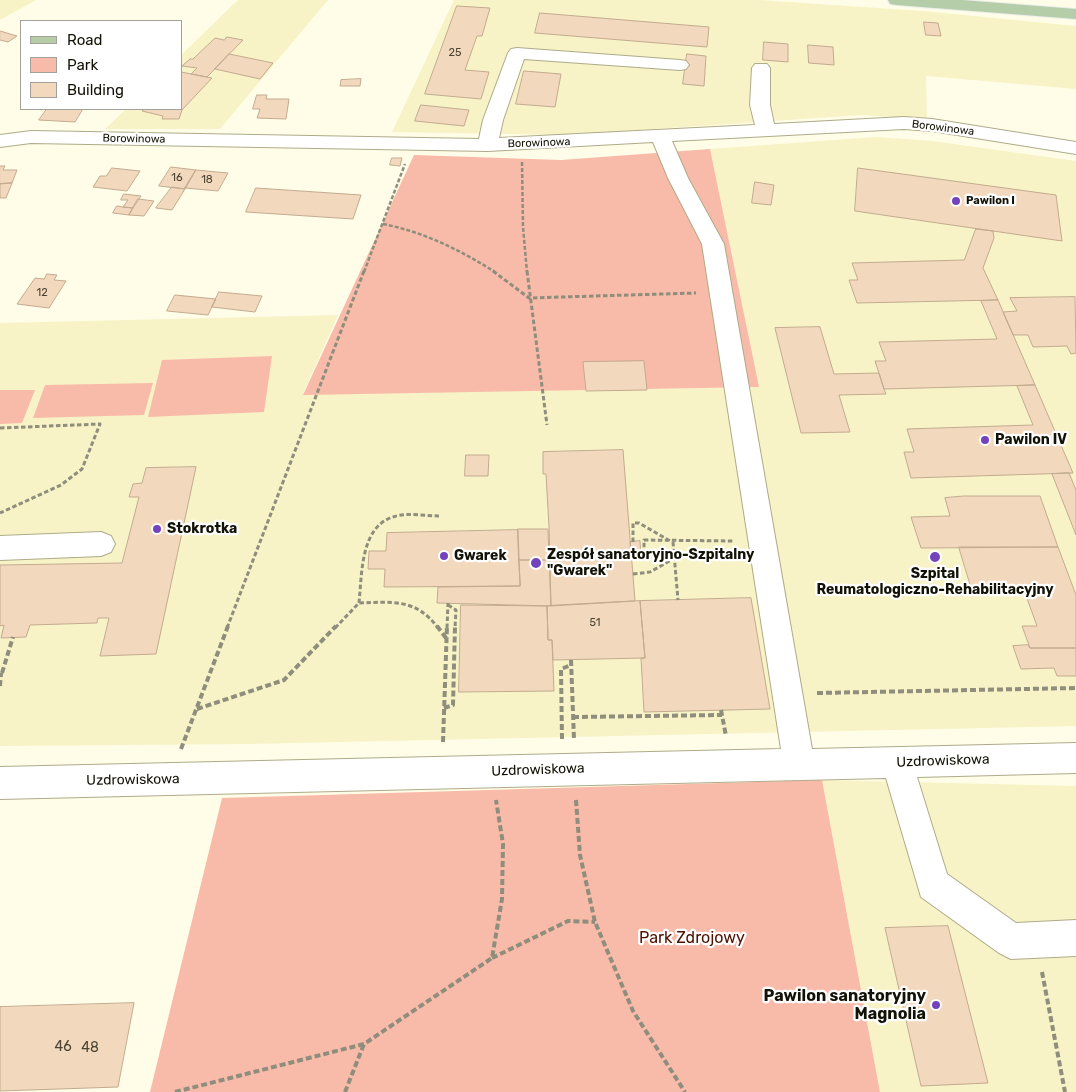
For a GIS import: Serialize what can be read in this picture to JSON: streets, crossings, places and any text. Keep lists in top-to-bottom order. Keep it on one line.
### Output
{"streets":{"street":["Borowinowa","Uzdrowiskowa"]},"parks":["Park Zdrojowy"],"places":["Pawilon I","Pawilon IV","Stokrotka","Gwarek","Szpital Reumatologiczno-Rehabilitacyjny","Zespół sanatoryjno-Szpitalny \"Gwarek\"","Pawilon sanatoryjny Magnolia"],"house_numbers":["25","16","18","12","51","46","48"],"legend":["Road","Park","Building"]}
